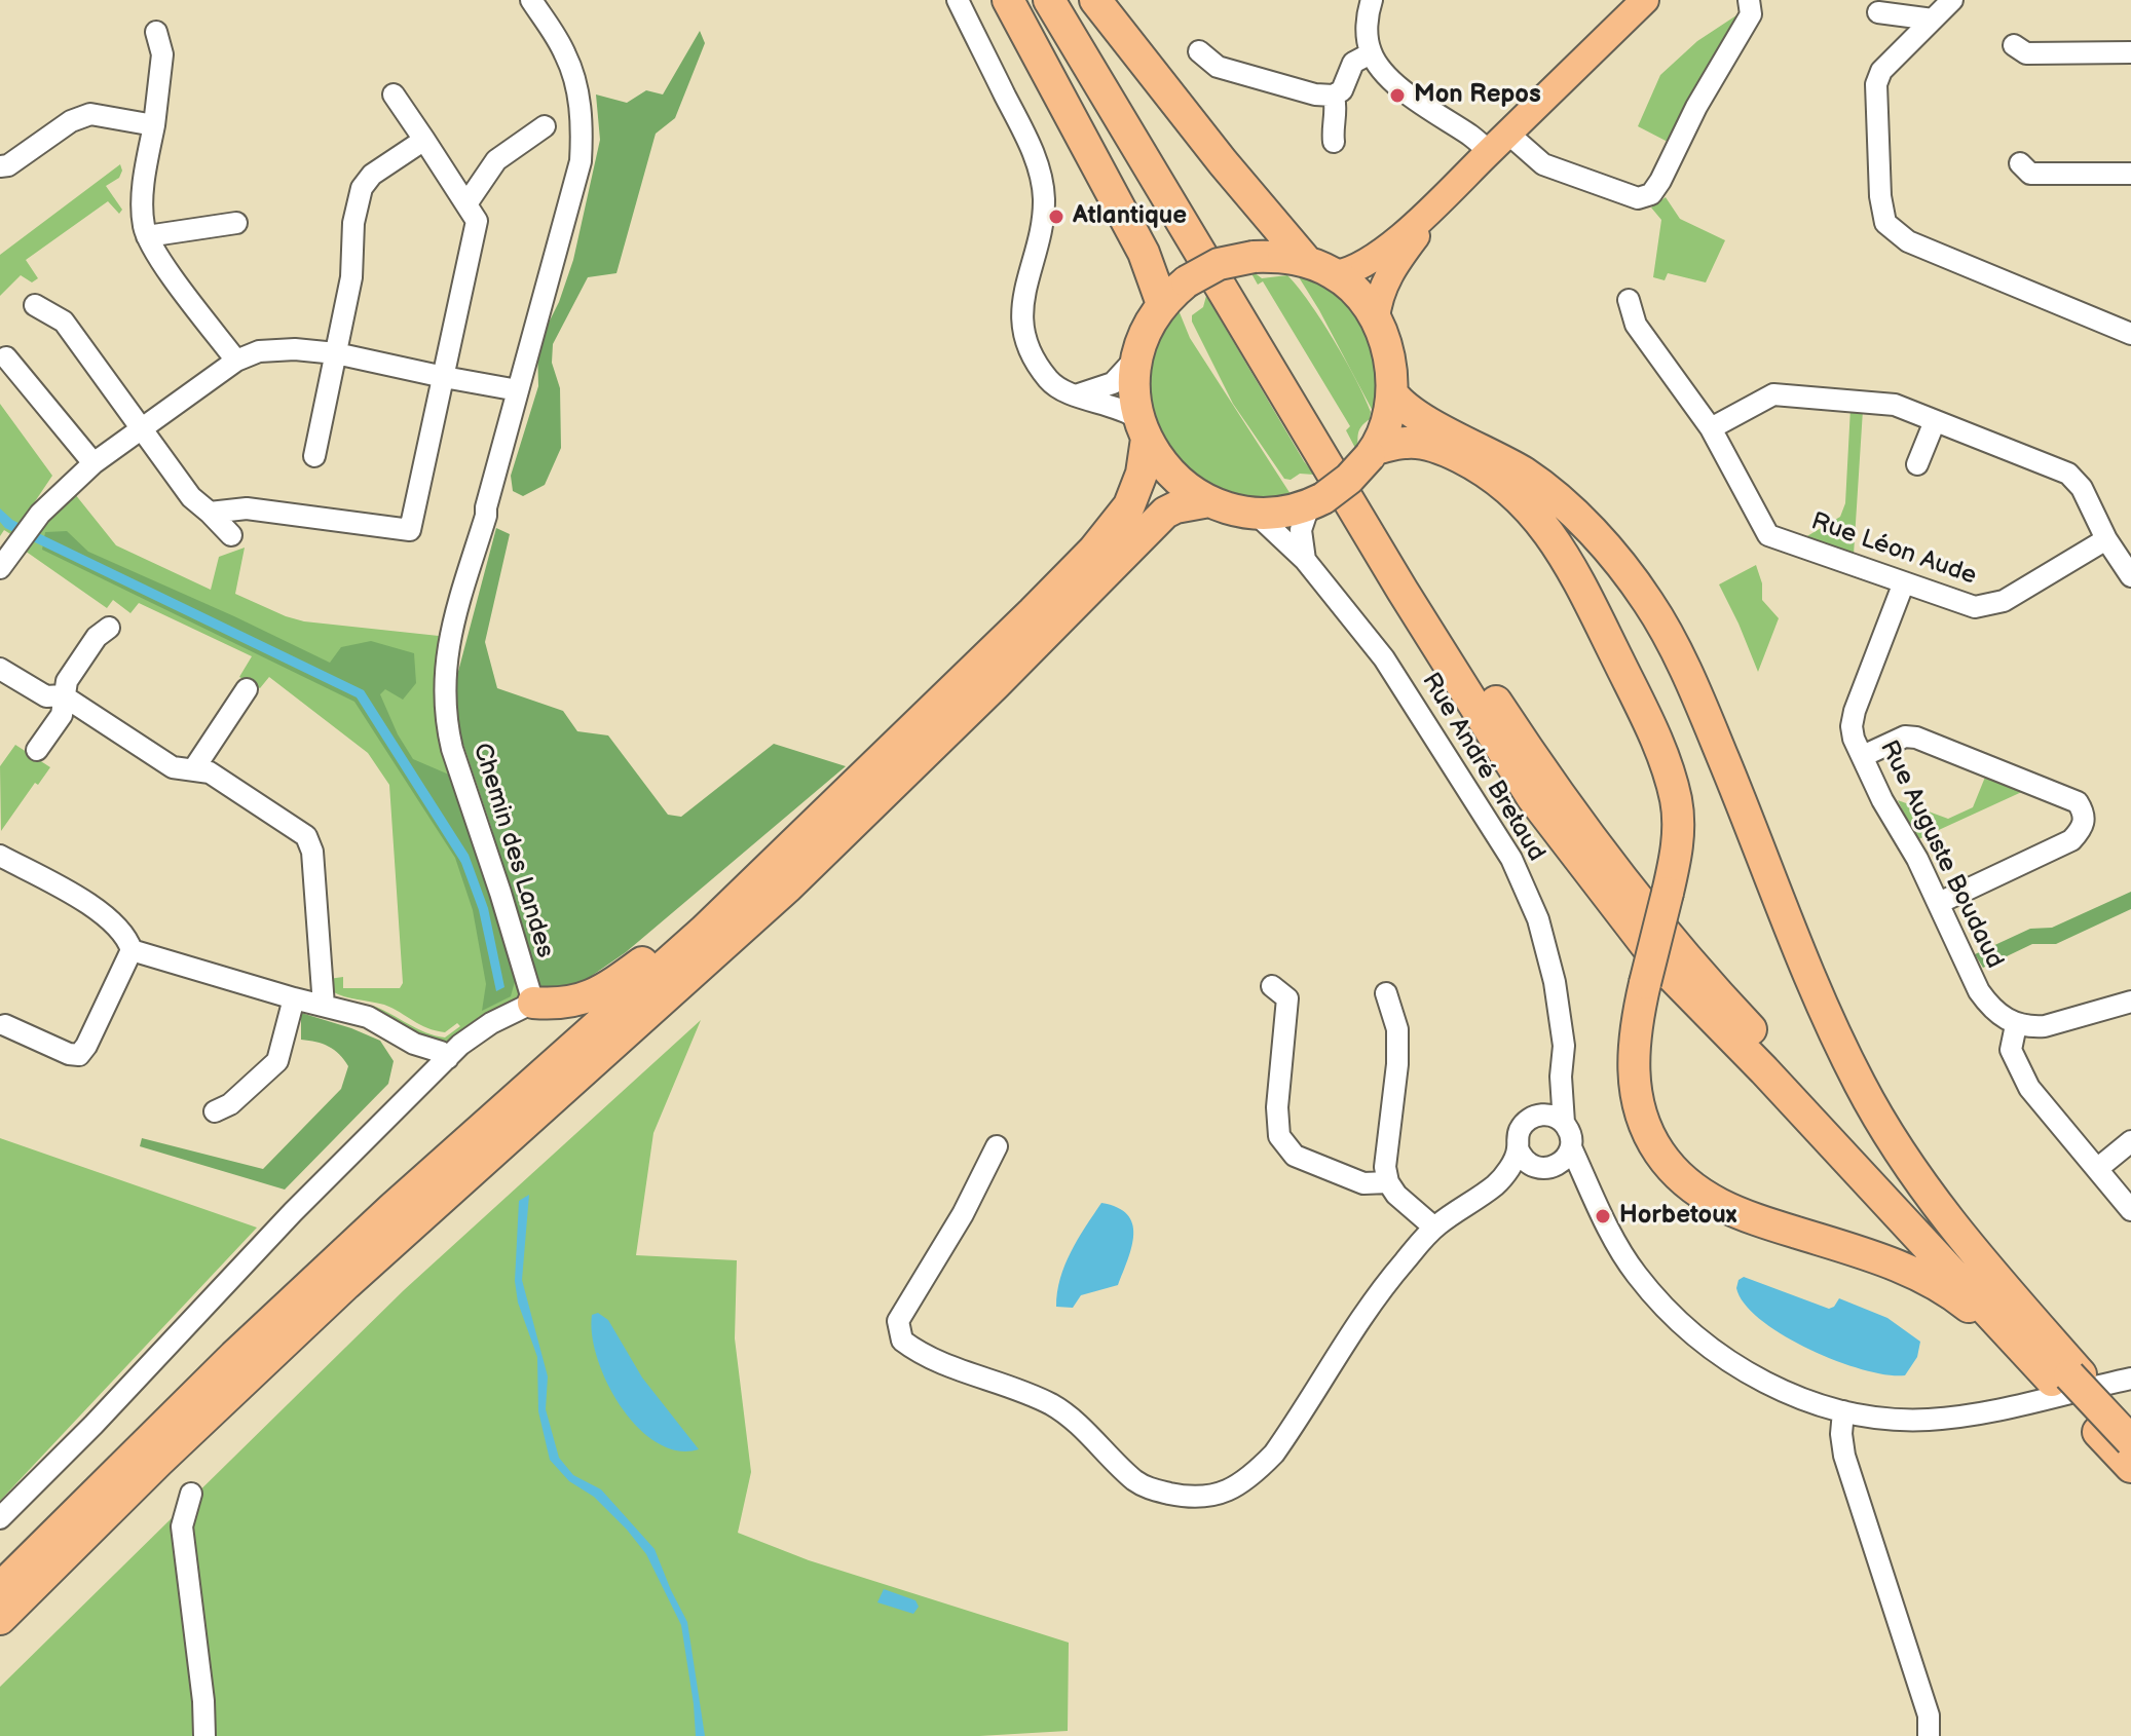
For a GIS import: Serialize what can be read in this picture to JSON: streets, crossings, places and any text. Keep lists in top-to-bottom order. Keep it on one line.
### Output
{"streets":{"street":["Rue Léon Aude","Rue André Bretaud","Chemin des Landes","Rue Auguste Boudaud"]},"crossings":[["Rue Léon Aude","Rue Auguste Boudaud"]],"places":["Mon Repos","Atlantique","Horbetoux"]}
